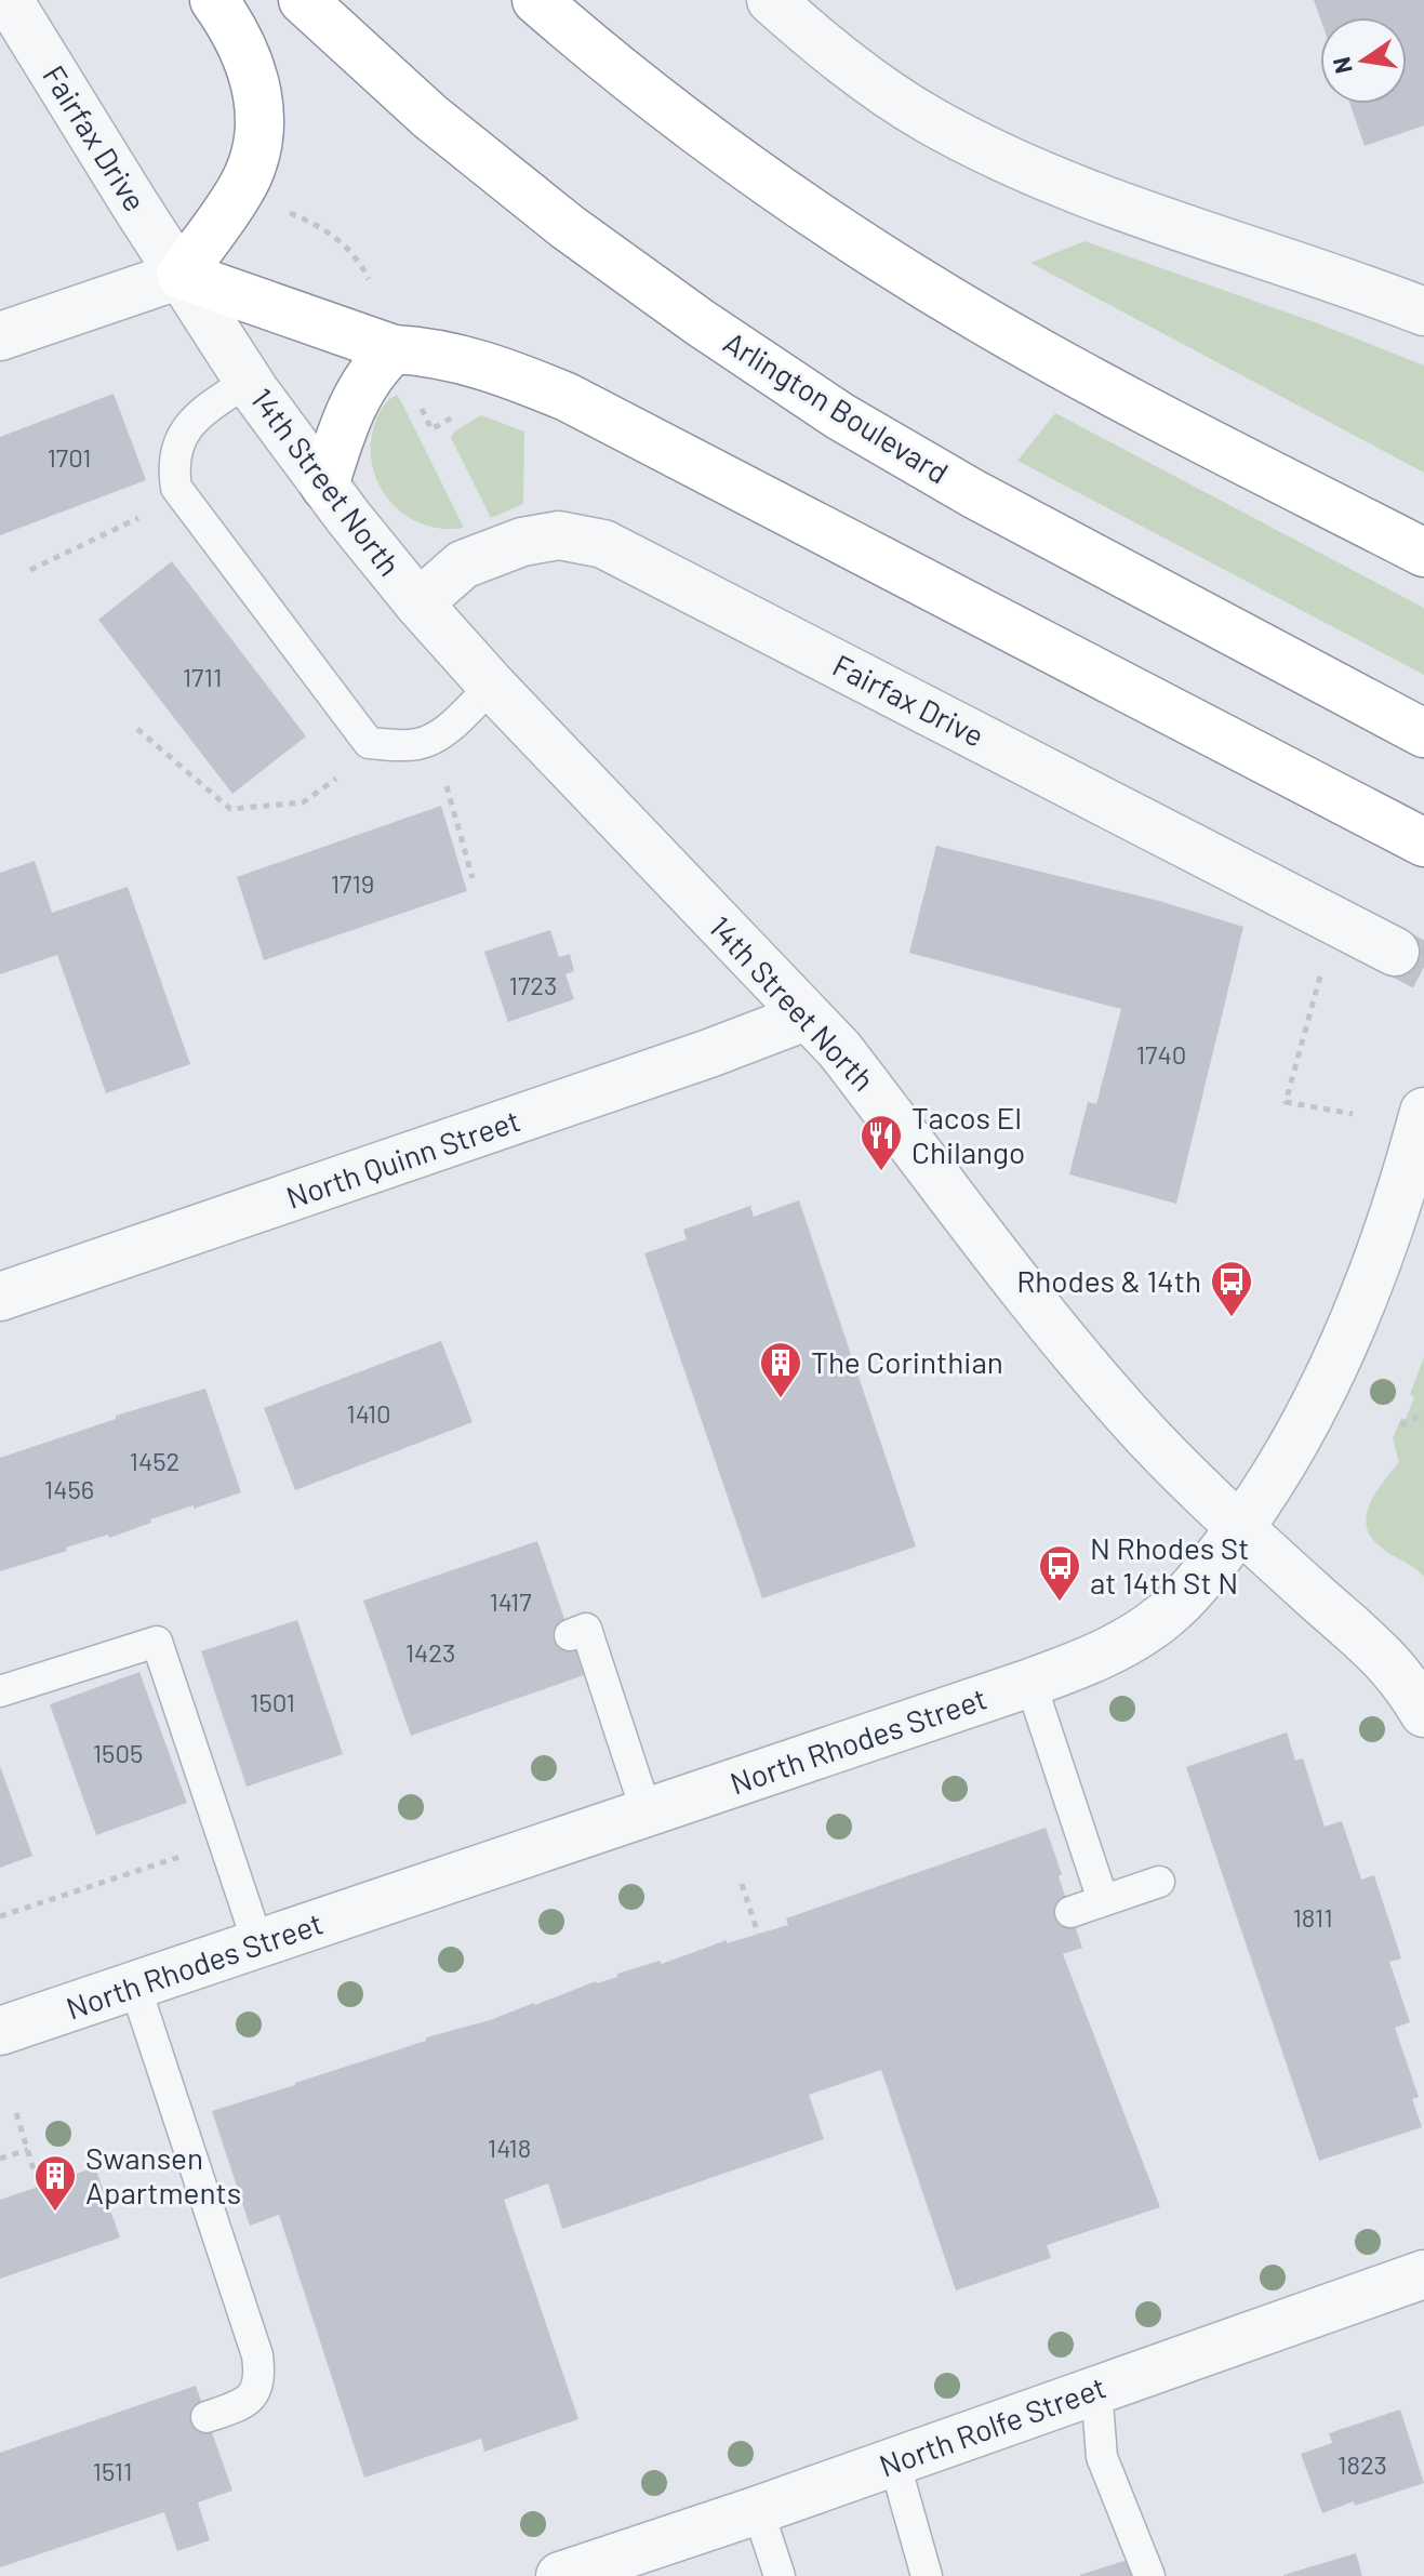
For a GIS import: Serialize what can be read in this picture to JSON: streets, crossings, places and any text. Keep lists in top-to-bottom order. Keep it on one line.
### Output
{"streets":{"highway":["Arlington Boulevard"],"street":["Fairfax Drive","14th Street North","North Quinn Street","North Rhodes Street","North Rolfe Street"]},"crossings":[["Fairfax Drive","14th Street North"],["14th Street North","North Quinn Street"],["14th Street North","North Rhodes Street"]],"places":{"restaurant":["Tacos El Chilango"],"bus stop":["Rhodes & 14th","N Rhodes St at 14th St N"],"building":["The Corinthian","Swansen Apartments"]},"house_numbers":["1701","1711","1719","1723","1740","1410","1452","1456","1417","1423","1501","1505","1811","1418","1823","1511"],"north":"left"}
